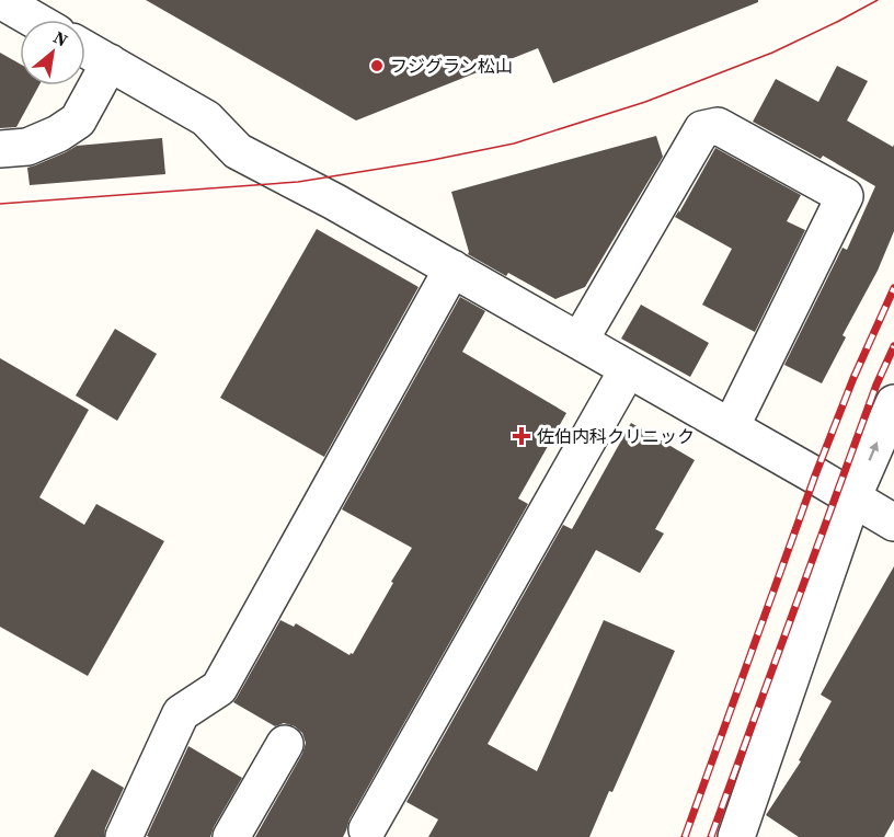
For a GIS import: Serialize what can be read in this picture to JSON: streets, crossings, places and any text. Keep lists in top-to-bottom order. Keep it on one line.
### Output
{"places":{"other":["フジグラン松山"],"health":["佐伯内科クリニック"]},"north":"top right"}
